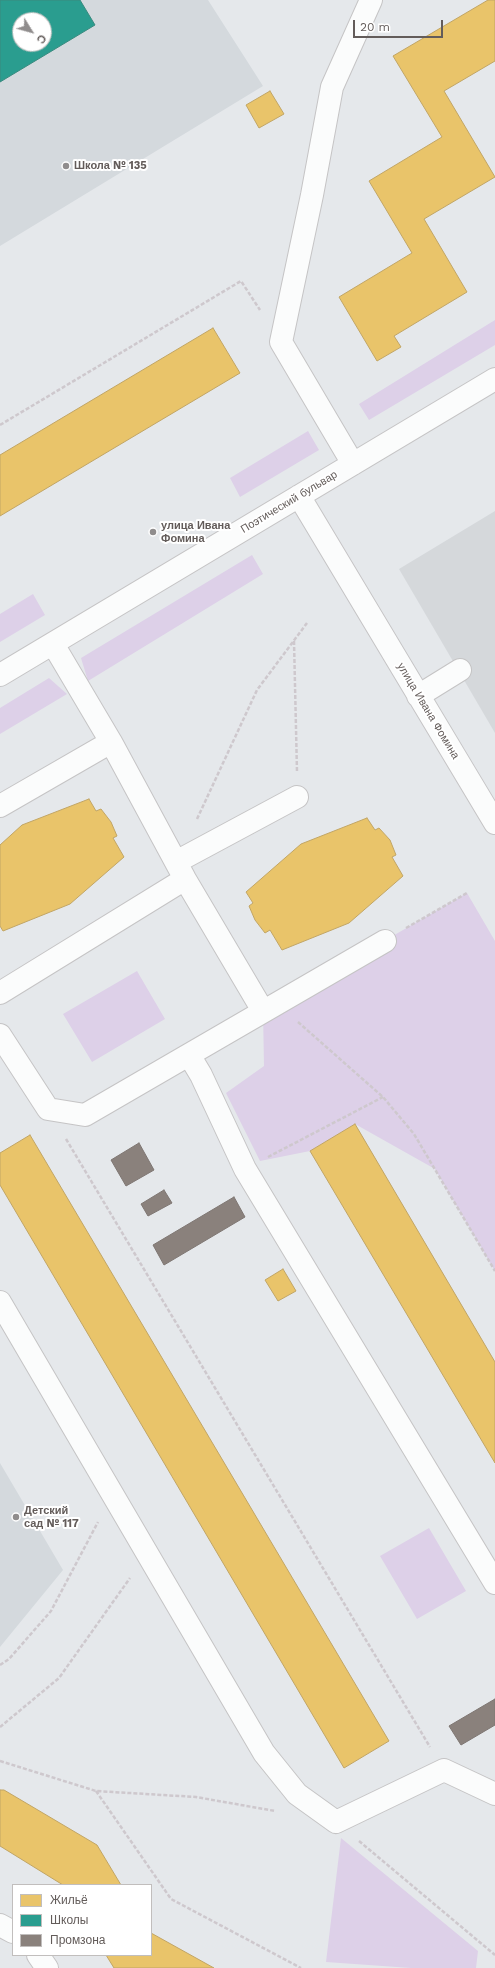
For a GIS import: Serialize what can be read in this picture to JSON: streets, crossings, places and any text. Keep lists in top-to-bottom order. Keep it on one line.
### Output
{"streets":{"street":["Поэтический бульвар","улица Ивана Фомина"]},"crossings":[["Поэтический бульвар","улица Ивана Фомина"]],"places":["Школа № 135","улица Ивана Фомина","Детский сад № 117"],"legend":["Жильё","Школы","Промзона"],"scale_bar":"20 m","north":"bottom right"}
